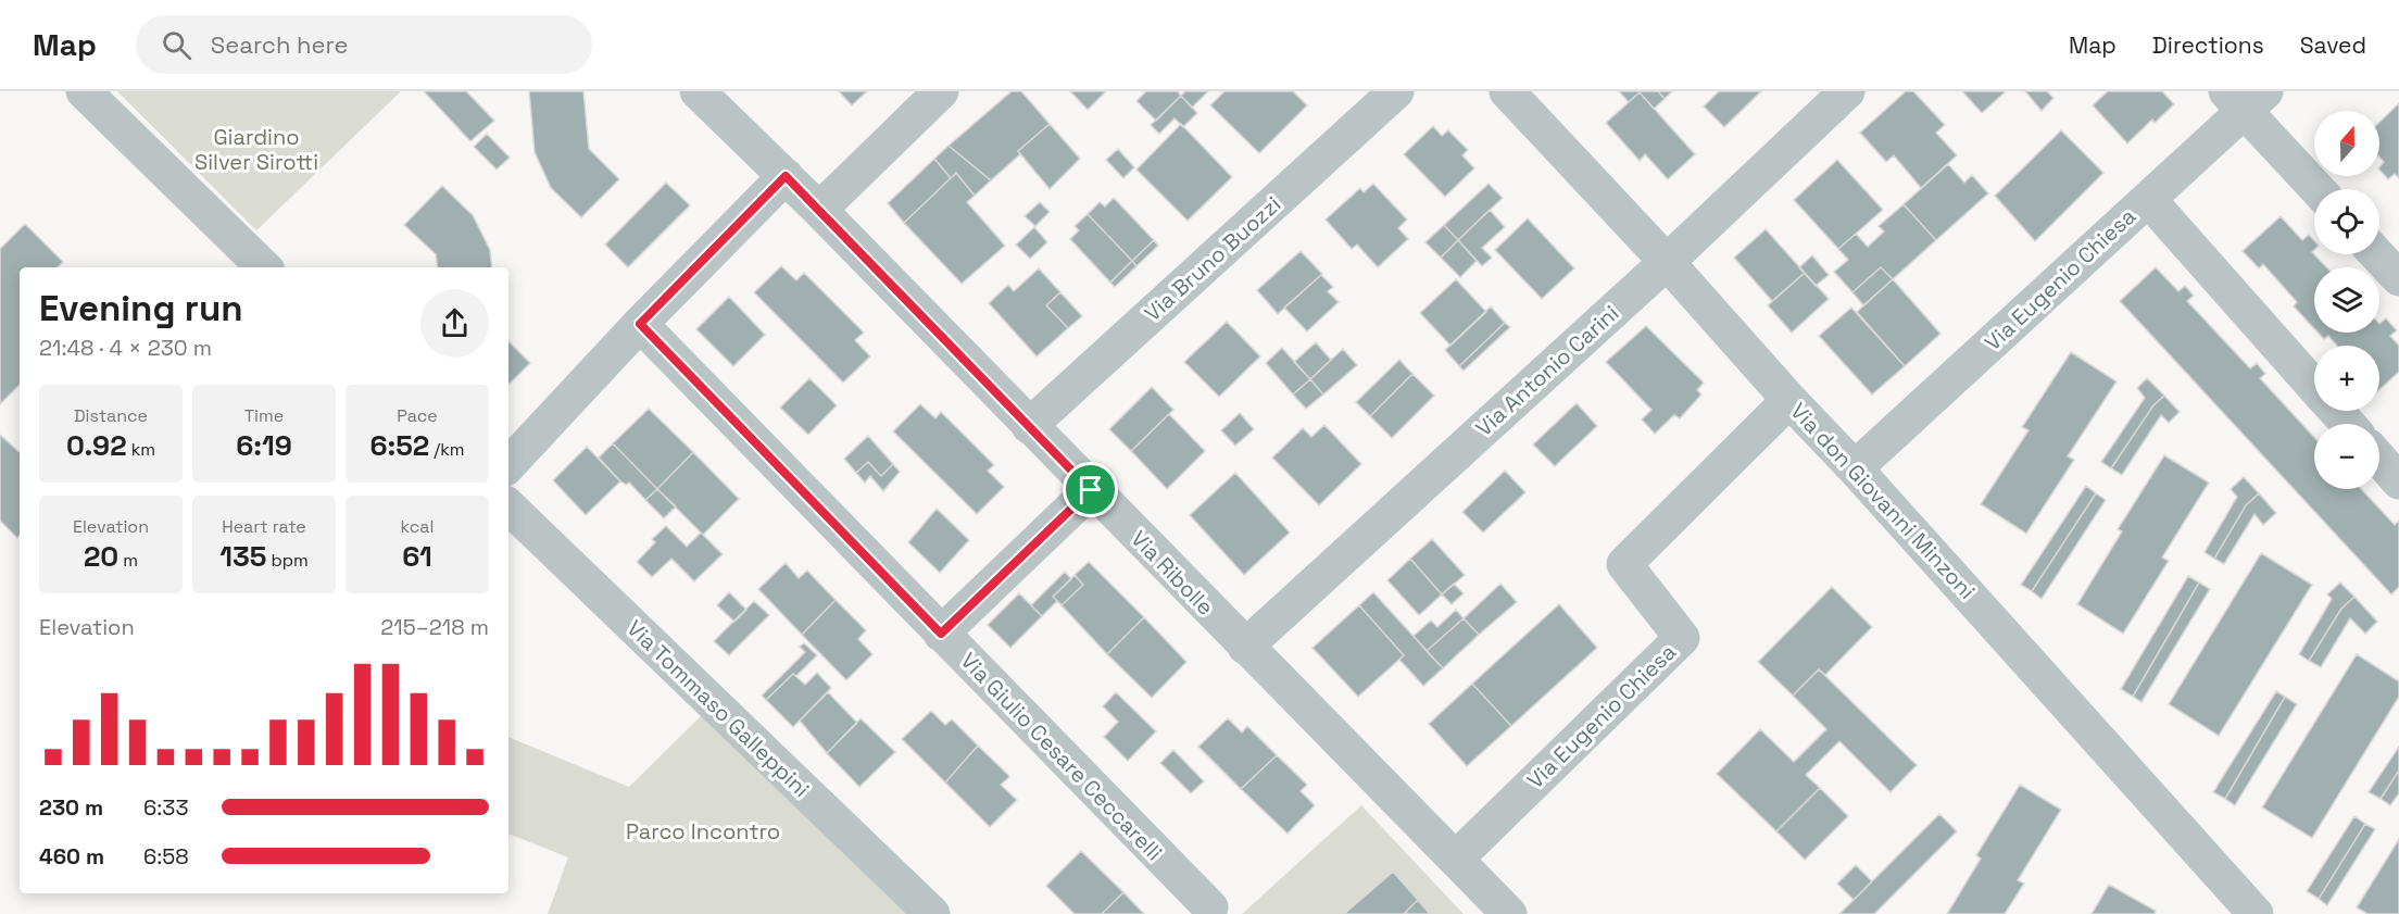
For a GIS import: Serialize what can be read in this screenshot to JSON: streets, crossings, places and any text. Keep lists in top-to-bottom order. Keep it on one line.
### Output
{"streets":{"street":["Via Bruno Buozzi","Via Eugenio Chiesa","Via Antonio Carini","Via don Giovanni Minzoni","Via Ribolle","Via Tommaso Galleppini","Via Giulio Cesare Ceccarelli"]},"crossings":[["Via Bruno Buozzi","Via Ribolle"],["Via Eugenio Chiesa","Via don Giovanni Minzoni"],["Via Eugenio Chiesa","Via Ribolle"],["Via Antonio Carini","Via don Giovanni Minzoni"],["Via Antonio Carini","Via Ribolle"]],"parks":["Giardino Silver Sirotti","Parco Incontro"],"north":"top","page":{"header":"Map","search":"Search here","nav":["Map","Directions","Saved"],"map_buttons":["+","−"],"heading":["Evening run","21:48 · 4 × 230 m"],"stats":[["Distance","0.92 km"],["Time","6:19"],["Pace","6:52 /km"],["Elevation","20 m"],["Heart rate","135 bpm"],["kcal","61"]],"chart":["Elevation","215–218 m"],"list":[{"name":"230 m","note":"6:33"},{"name":"460 m","note":"6:58"}]}}
